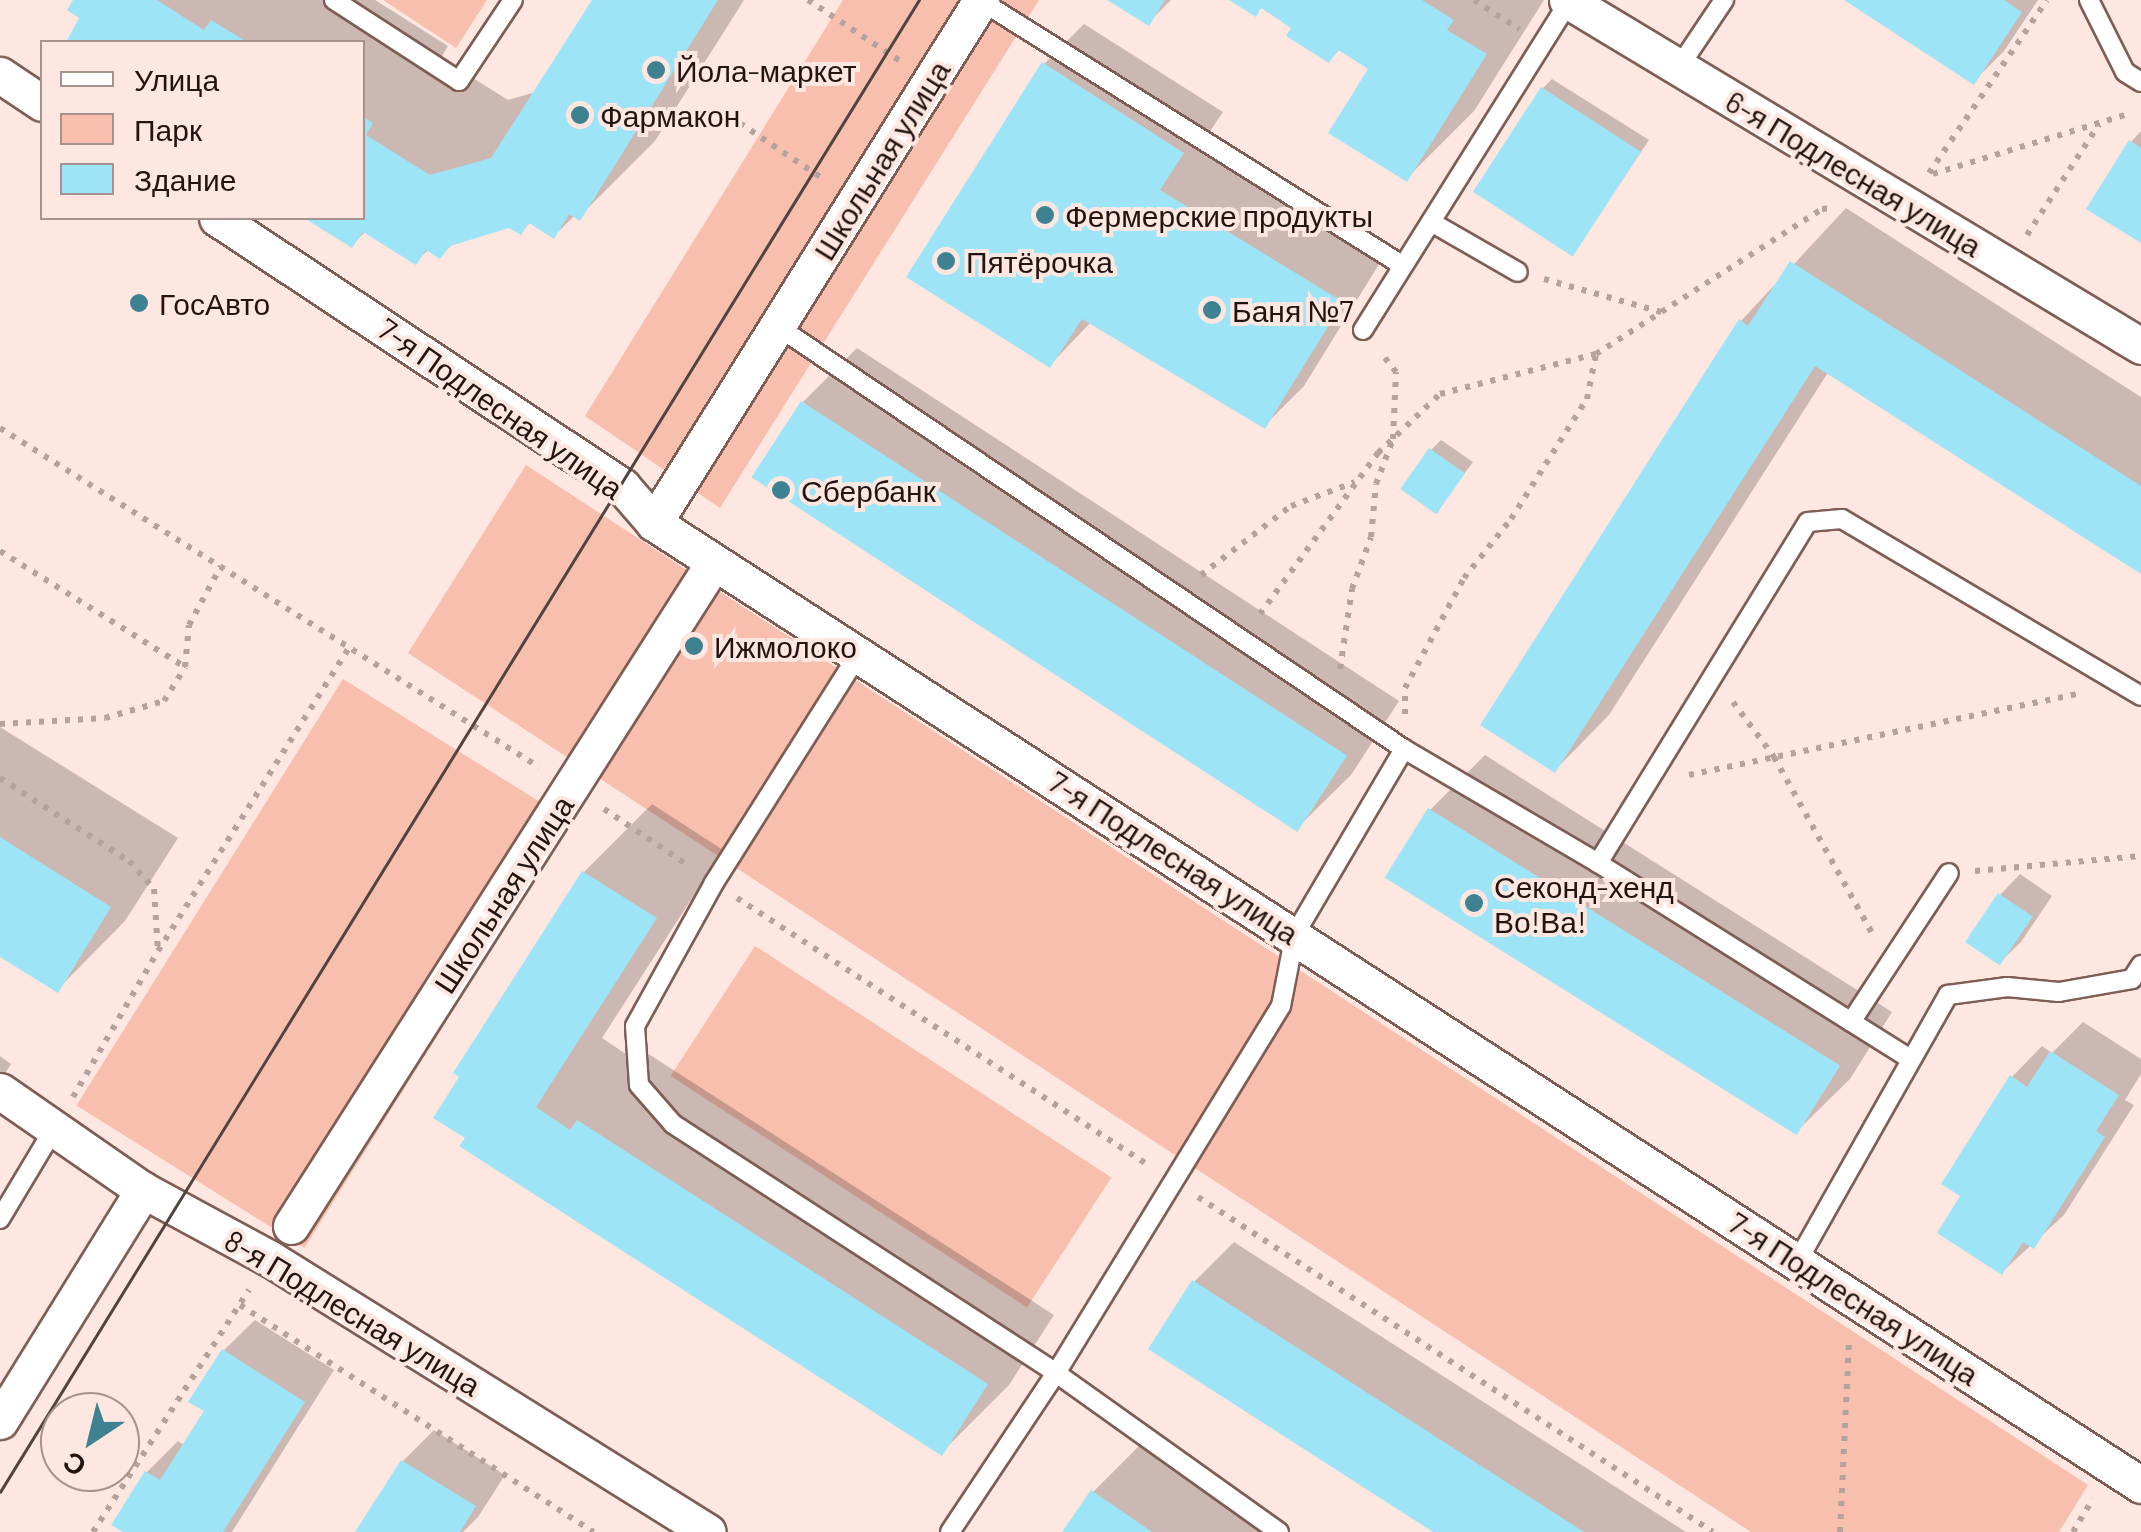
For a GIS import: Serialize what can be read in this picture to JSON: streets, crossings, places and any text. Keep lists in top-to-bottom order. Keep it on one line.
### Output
{"streets":{"street":["Школьная улица","6-я Подлесная улица","7-я Подлесная улица","8-я Подлесная улица"]},"crossings":[["Школьная улица","7-я Подлесная улица"]],"places":["Йола-маркет","Фармакон","Фермерские продукты","Пятёрочка","ГосАвто","Баня №7","Сбербанк","Ижмолоко","Секонд-хенд Во!Ва!"],"legend":["Улица","Парк","Здание"],"north":"bottom left"}
